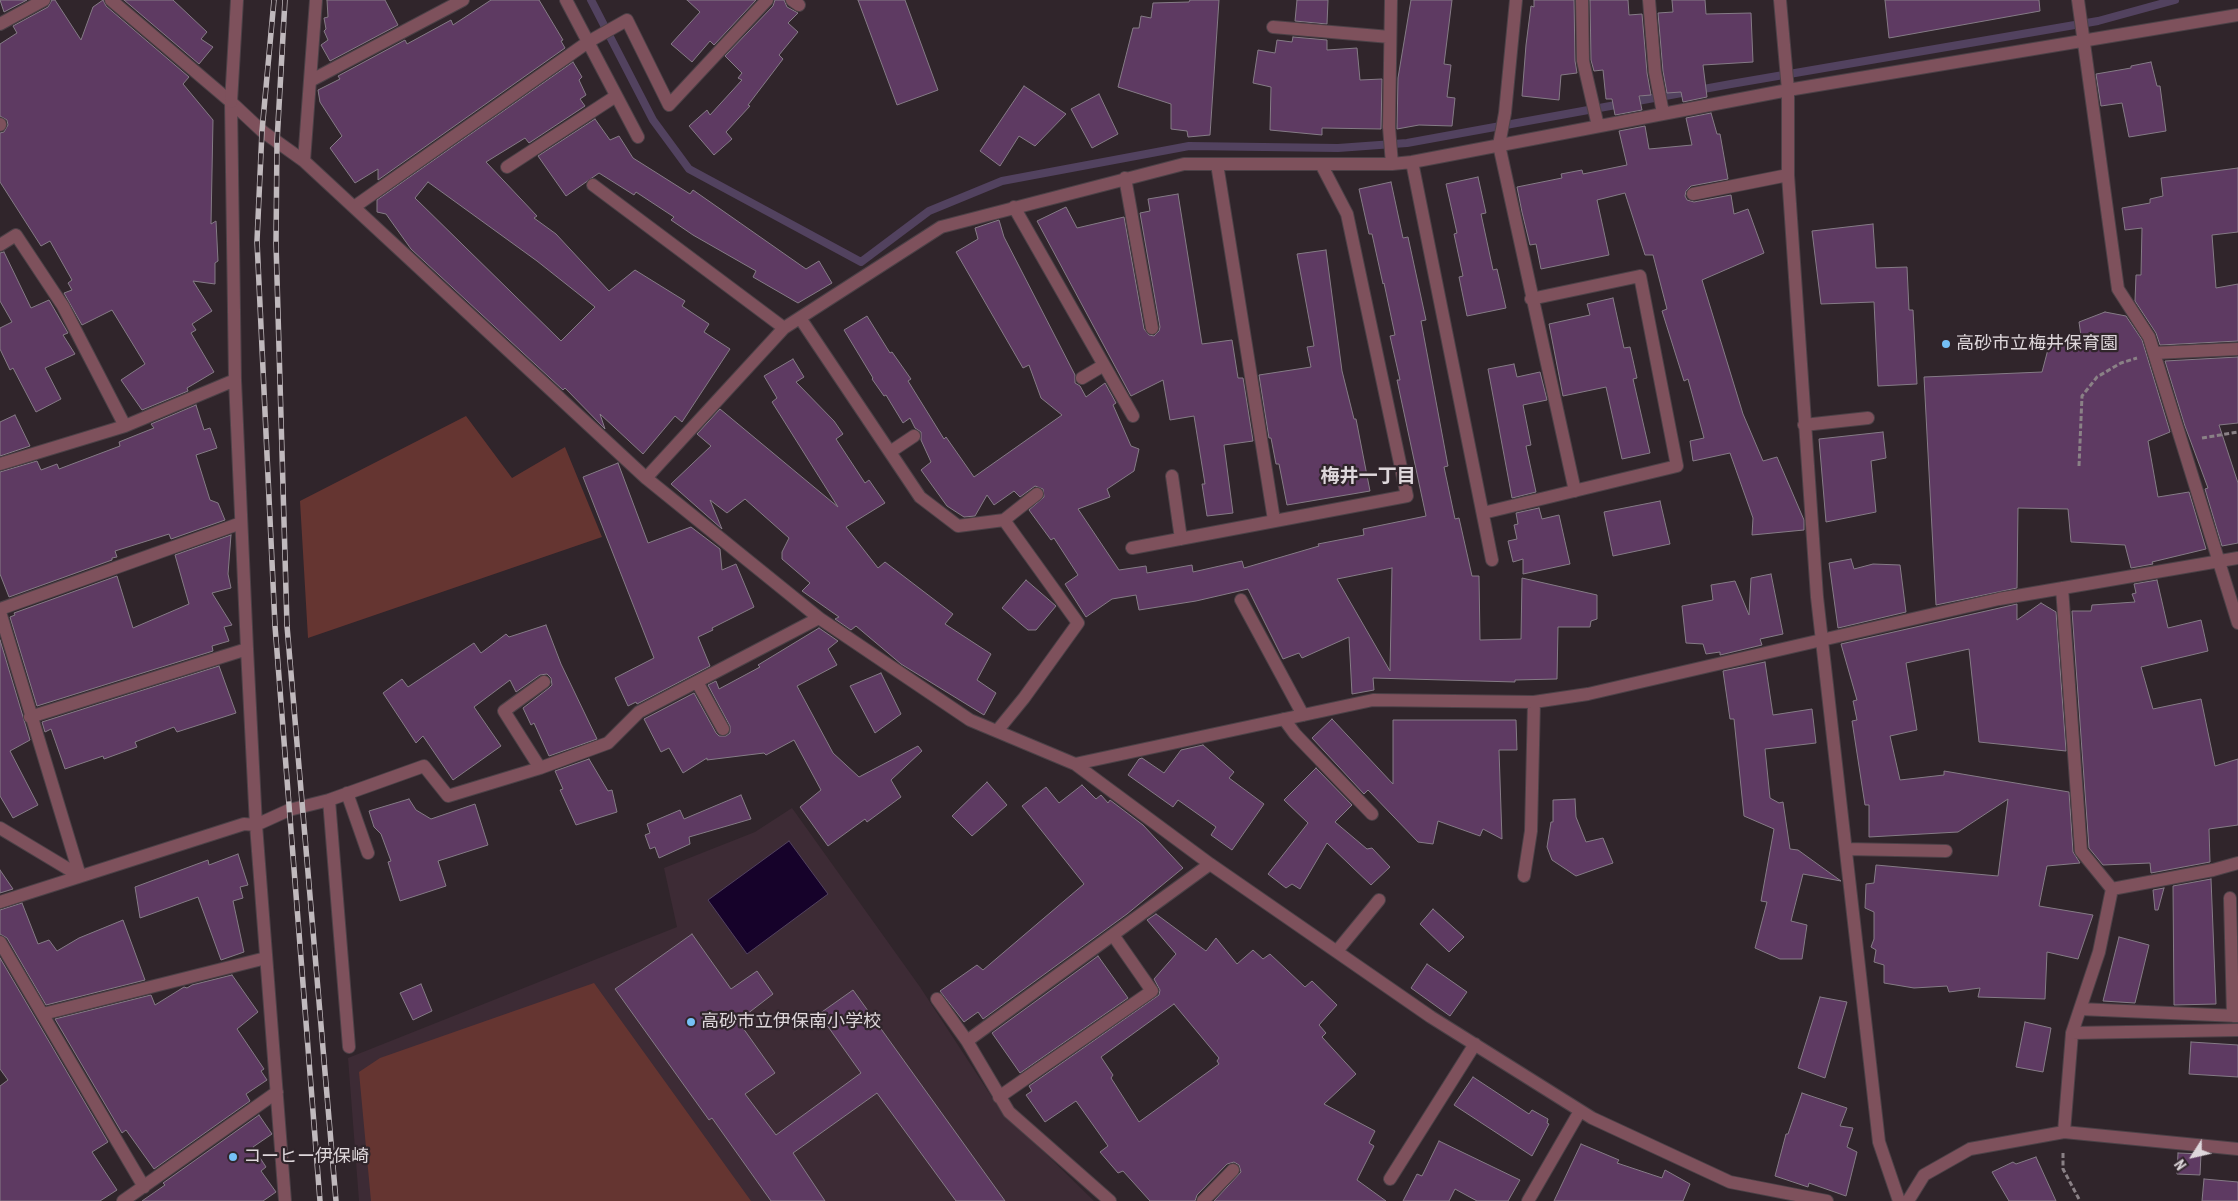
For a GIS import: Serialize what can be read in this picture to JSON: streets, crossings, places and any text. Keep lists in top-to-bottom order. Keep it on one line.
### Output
{"districts":["梅井一丁目"],"places":["高砂市立梅井保育園","高砂市立伊保南小学校","コーヒー伊保崎"],"north":"bottom left"}
